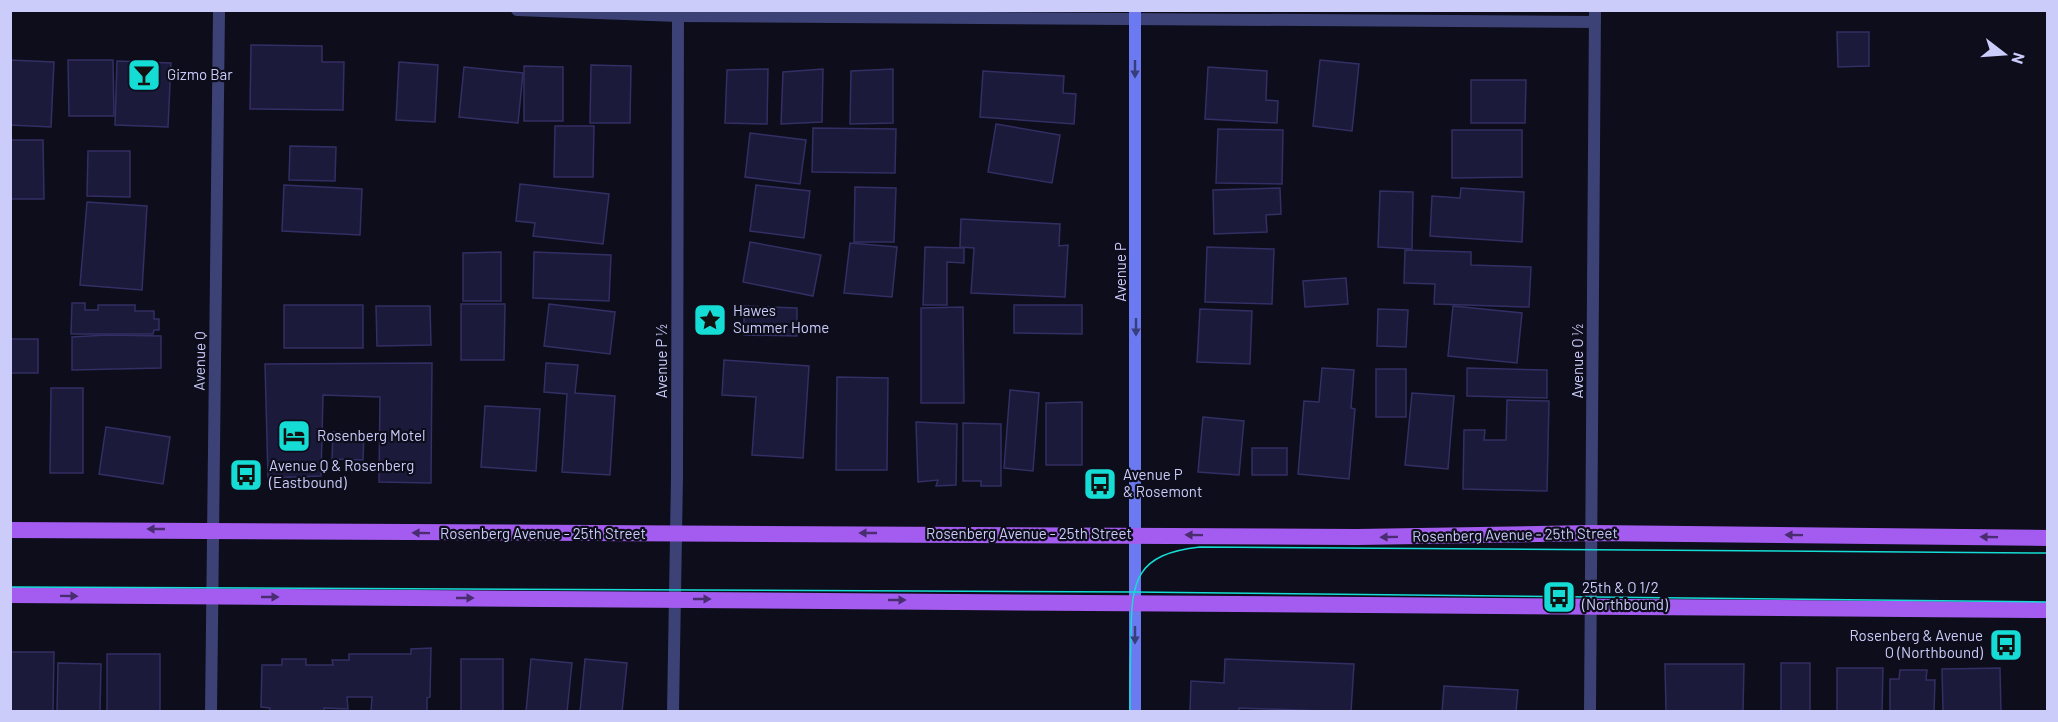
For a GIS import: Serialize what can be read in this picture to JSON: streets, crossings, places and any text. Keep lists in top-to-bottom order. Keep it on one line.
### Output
{"streets":{"main road":["Avenue P","Rosenberg Avenue - 25th Street"],"street":["Avenue Q","Avenue P ½","Avenue O ½"]},"crossings":[["Avenue P","Rosenberg Avenue - 25th Street"],["Avenue Q","Rosenberg Avenue - 25th Street"],["Avenue P ½","Rosenberg Avenue - 25th Street"],["Avenue O ½","Rosenberg Avenue - 25th Street"]],"one_way":["Avenue P"],"places":{"bar":["Gizmo Bar"],"place":["Hawes Summer Home"],"hotel":["Rosenberg Motel"],"bus stop":["Avenue Q & Rosenberg (Eastbound)","Avenue P & Rosemont","25th & O 1/2 (Northbound)","Rosenberg & Avenue O (Northbound)"]},"north":"right"}
